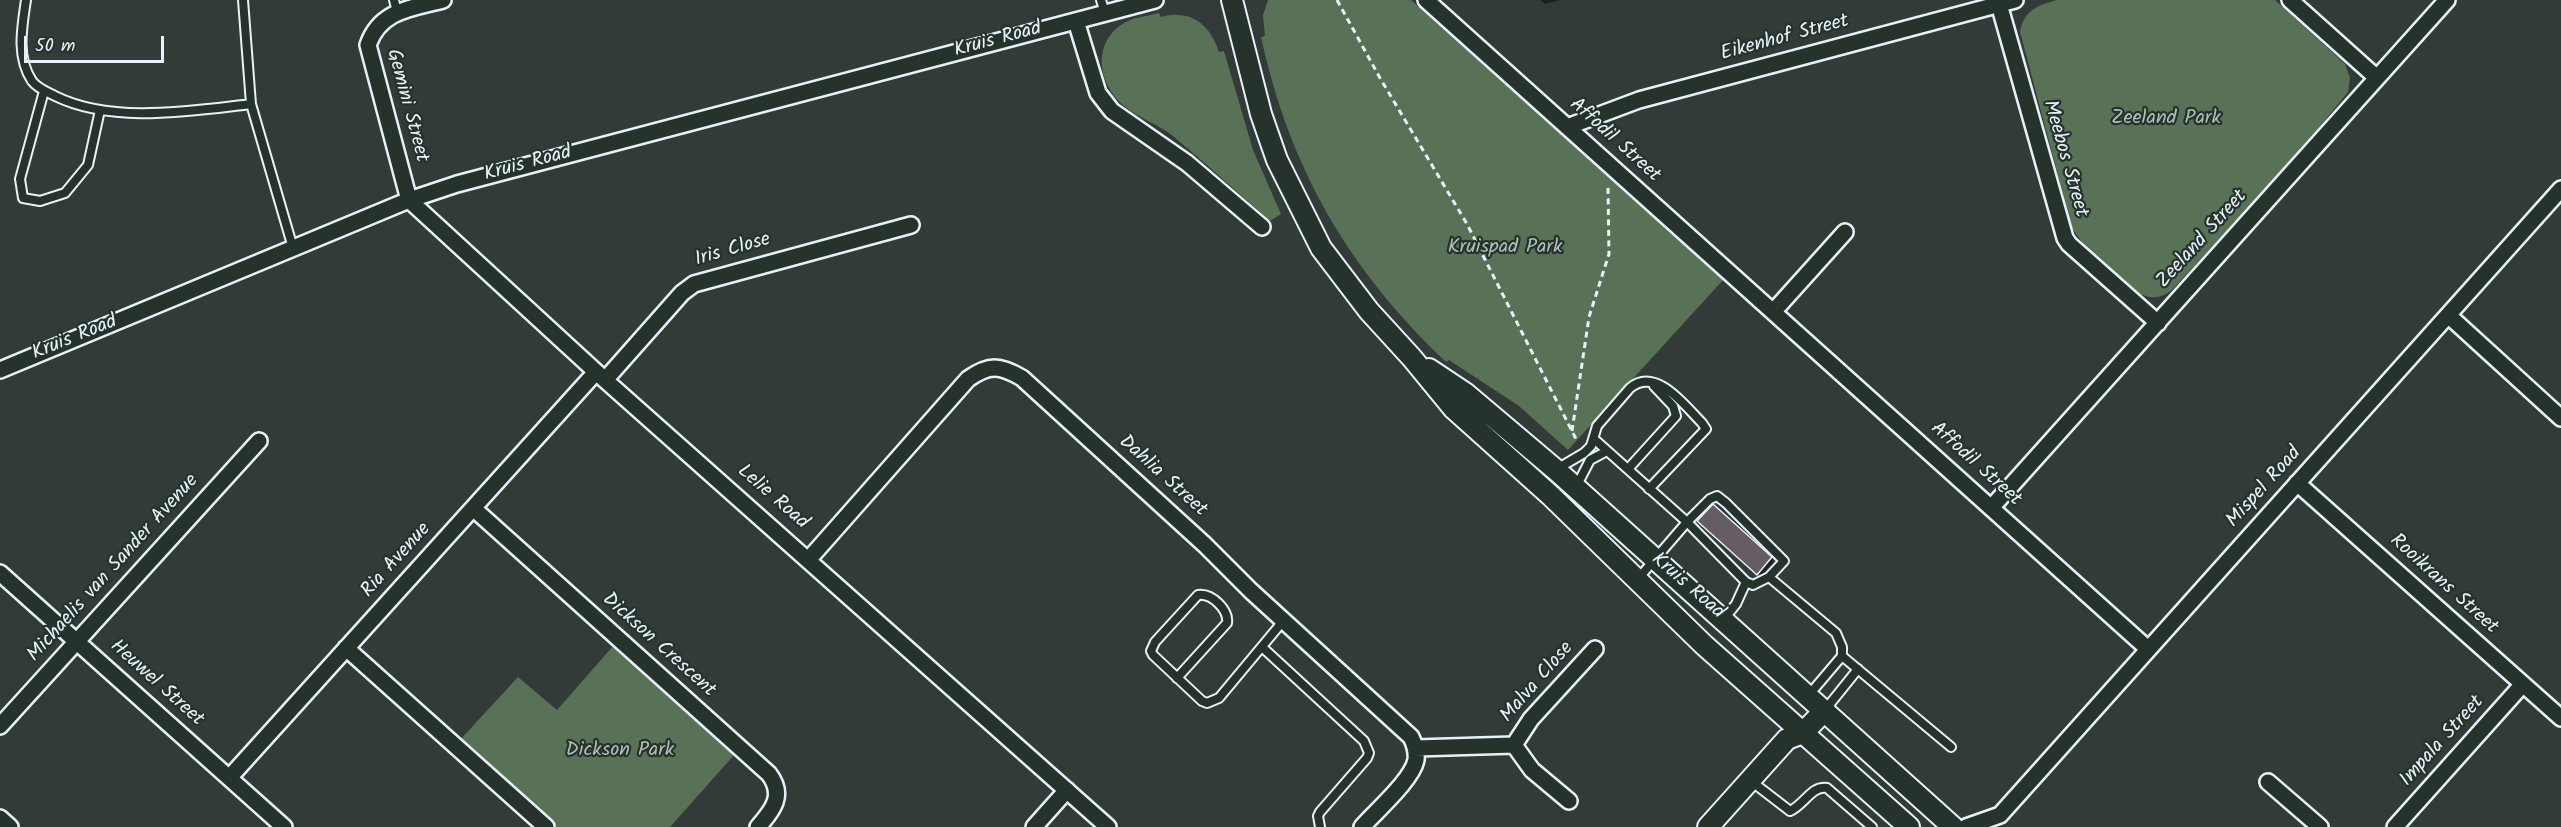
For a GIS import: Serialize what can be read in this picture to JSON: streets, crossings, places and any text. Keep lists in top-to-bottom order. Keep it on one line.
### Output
{"streets":{"street":["Eikenhof Street","Kruis Road","Gemini Street","Affodil Street","Meebos Street","Zeeland Street","Iris Close","Dahlia Street","Mispel Road","Lelie Road","Ria Avenue","Michaelis van Sander Avenue","Rooikrans Street","Dickson Crescent","Malva Close","Heuwel Street","Impala Street"]},"crossings":[["Eikenhof Street","Affodil Street"],["Eikenhof Street","Meebos Street"],["Kruis Road","Gemini Street"],["Kruis Road","Lelie Road"],["Gemini Street","Lelie Road"],["Affodil Street","Zeeland Street"],["Affodil Street","Mispel Road"],["Meebos Street","Zeeland Street"],["Iris Close","Lelie Road"],["Iris Close","Ria Avenue"],["Dahlia Street","Lelie Road"],["Dahlia Street","Malva Close"],["Mispel Road","Rooikrans Street"],["Lelie Road","Ria Avenue"],["Ria Avenue","Dickson Crescent"],["Ria Avenue","Heuwel Street"],["Michaelis van Sander Avenue","Heuwel Street"],["Rooikrans Street","Impala Street"]],"parks":["Zeeland Park","Kruispad Park","Dickson Park"],"scale_bar":"50 m"}
